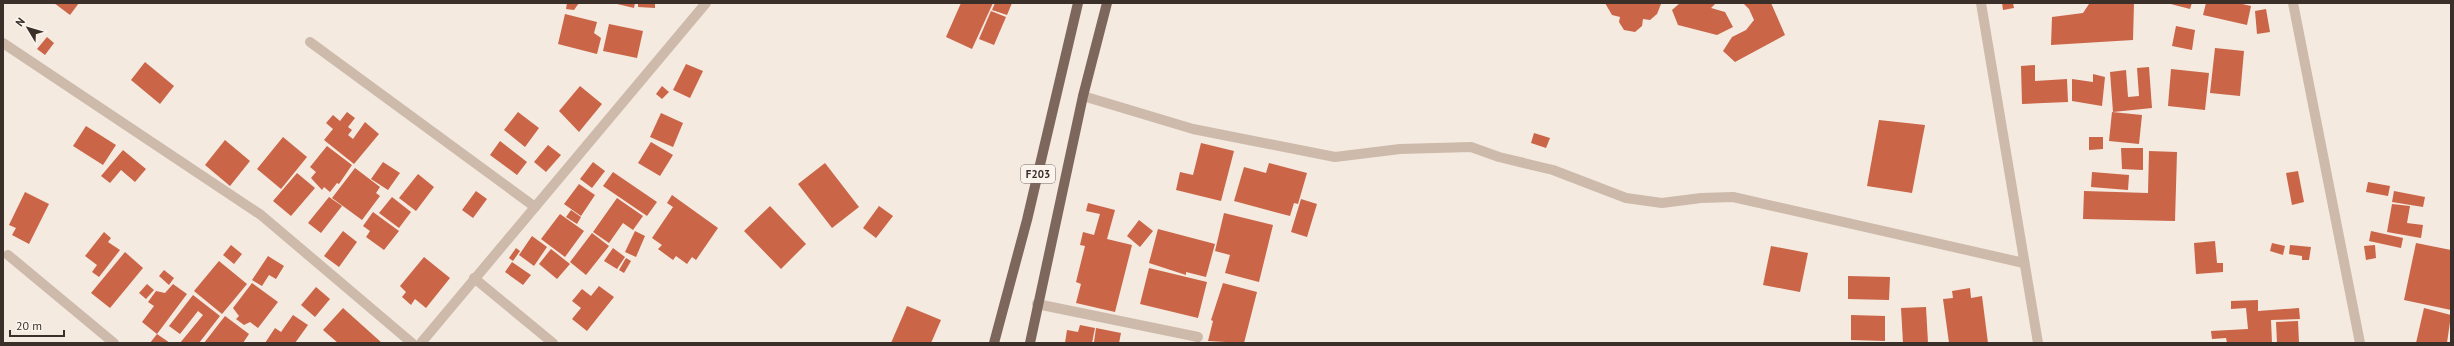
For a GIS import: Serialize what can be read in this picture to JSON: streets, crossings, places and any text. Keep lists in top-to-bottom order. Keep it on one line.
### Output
{"streets":{"main road":["F203"]},"scale_bar":"20 m","north":"top left"}
